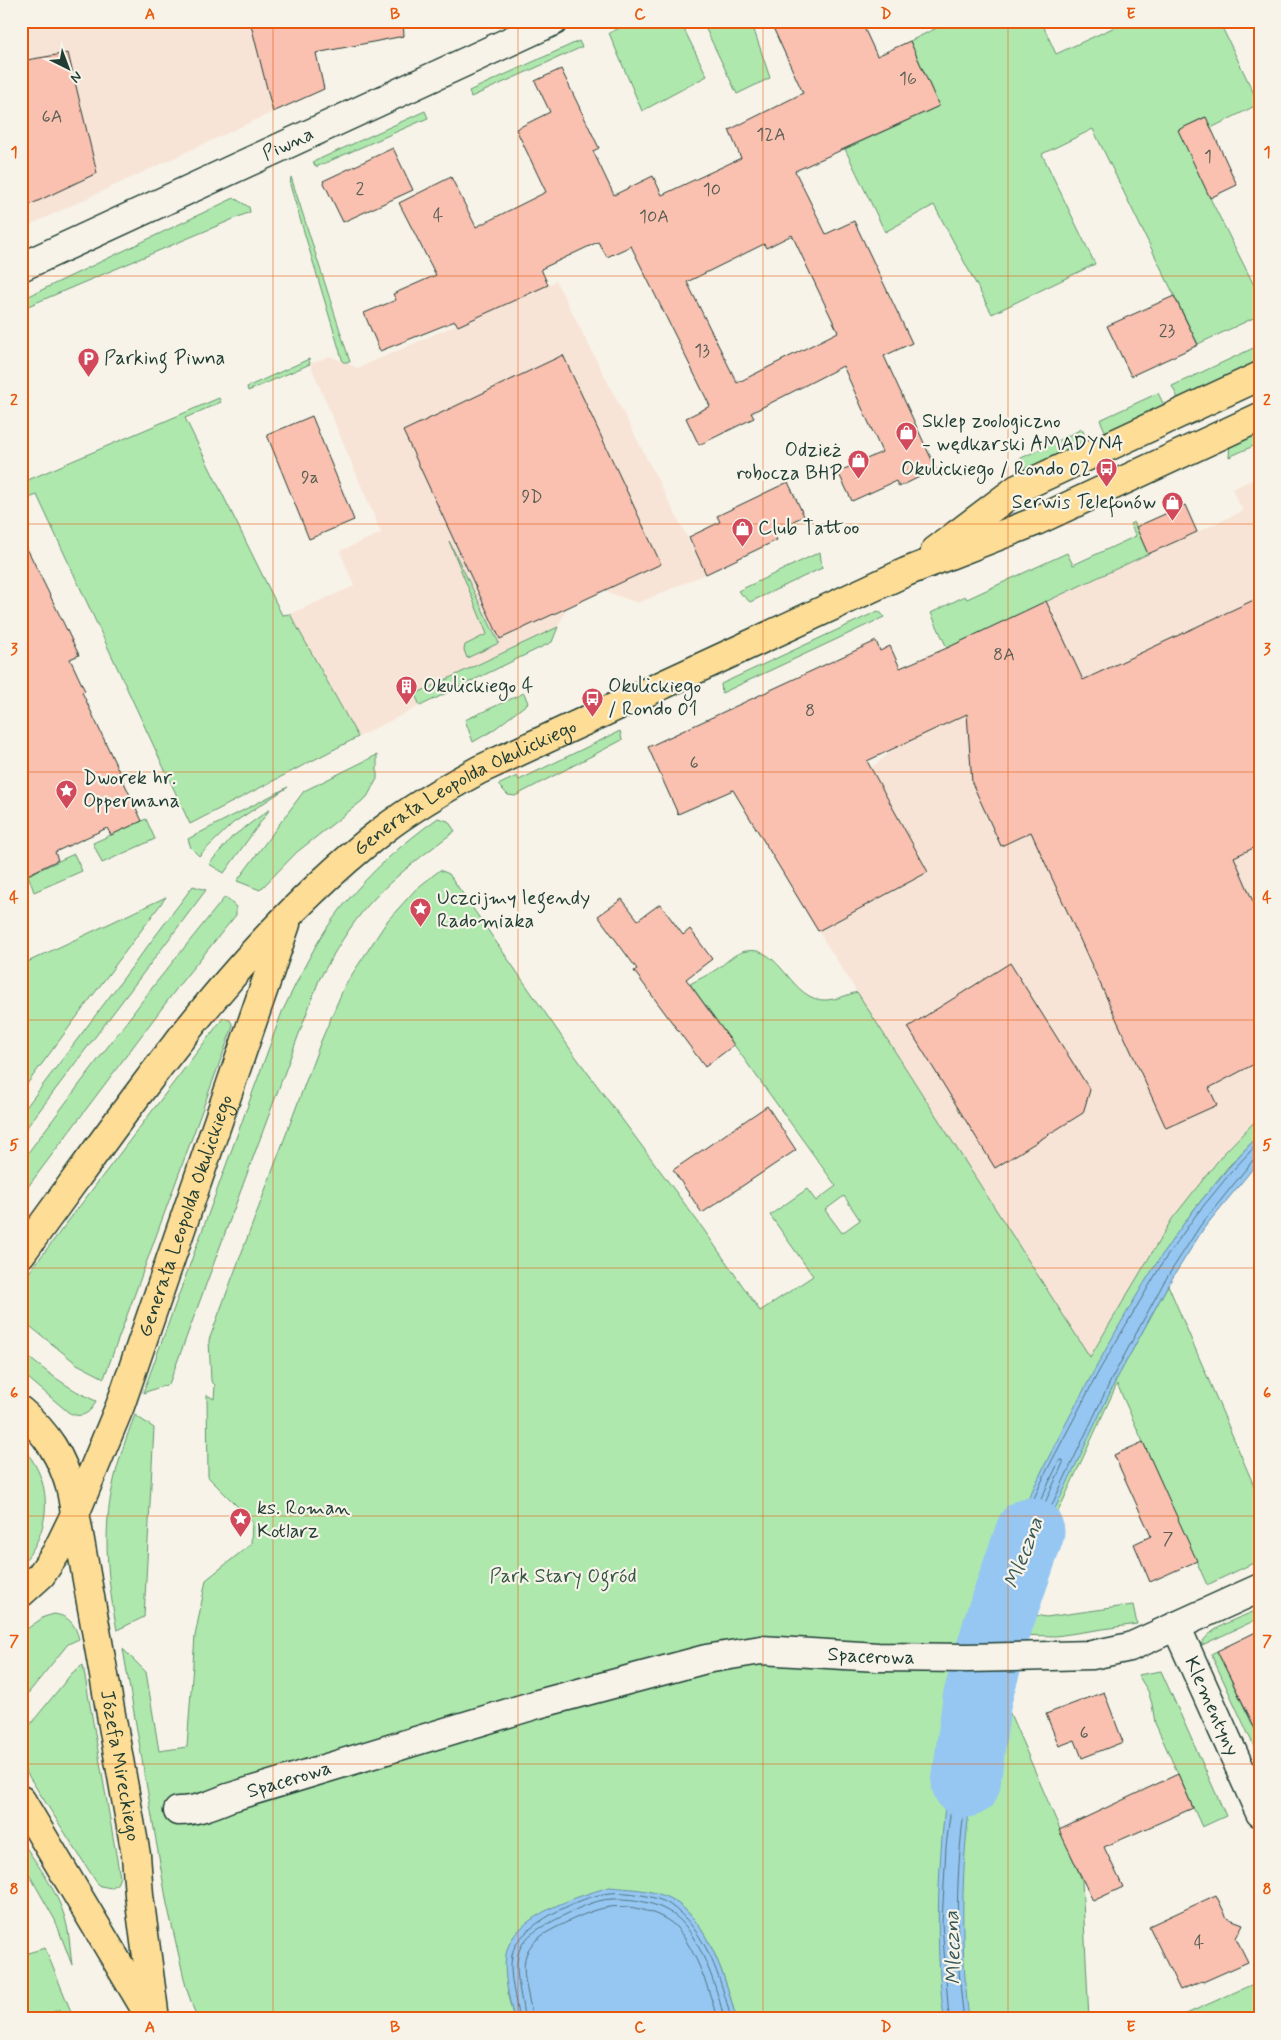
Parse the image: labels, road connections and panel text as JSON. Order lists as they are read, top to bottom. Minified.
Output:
{"streets":{"main road":["Generała Leopolda Okulickiego","Józefa Mireckiego"],"street":["Piwna","Spacerowa","Klementyny"]},"crossings":[["Generała Leopolda Okulickiego","Józefa Mireckiego"],["Spacerowa","Klementyny"]],"water":["Mleczna"],"parks":["Park Stary Ogród"],"places":{"parking":["Parking Piwna"],"shop":["Sklep zoologiczno - wędkarski AMADYNA","Odzież robocza BHP","Serwis Telefonów","Club Tattoo"],"bus stop":["Okulickiego / Rondo 02","Okulickiego / Rondo 01"],"building":["Okulickiego 4"],"place":["Dworek hr. Oppermana","Uczcijmy legendy Radomiaka","ks. Roman Kotlarz"]},"house_numbers":["16","6A","12A","1","2","10","4","10A","23","13","9a","9D","8A","8","6","7","6","4"],"north":"bottom right","grid":{"columns":["A","B","C","D","E"],"rows":["1","2","3","4","5","6","7","8"]}}
